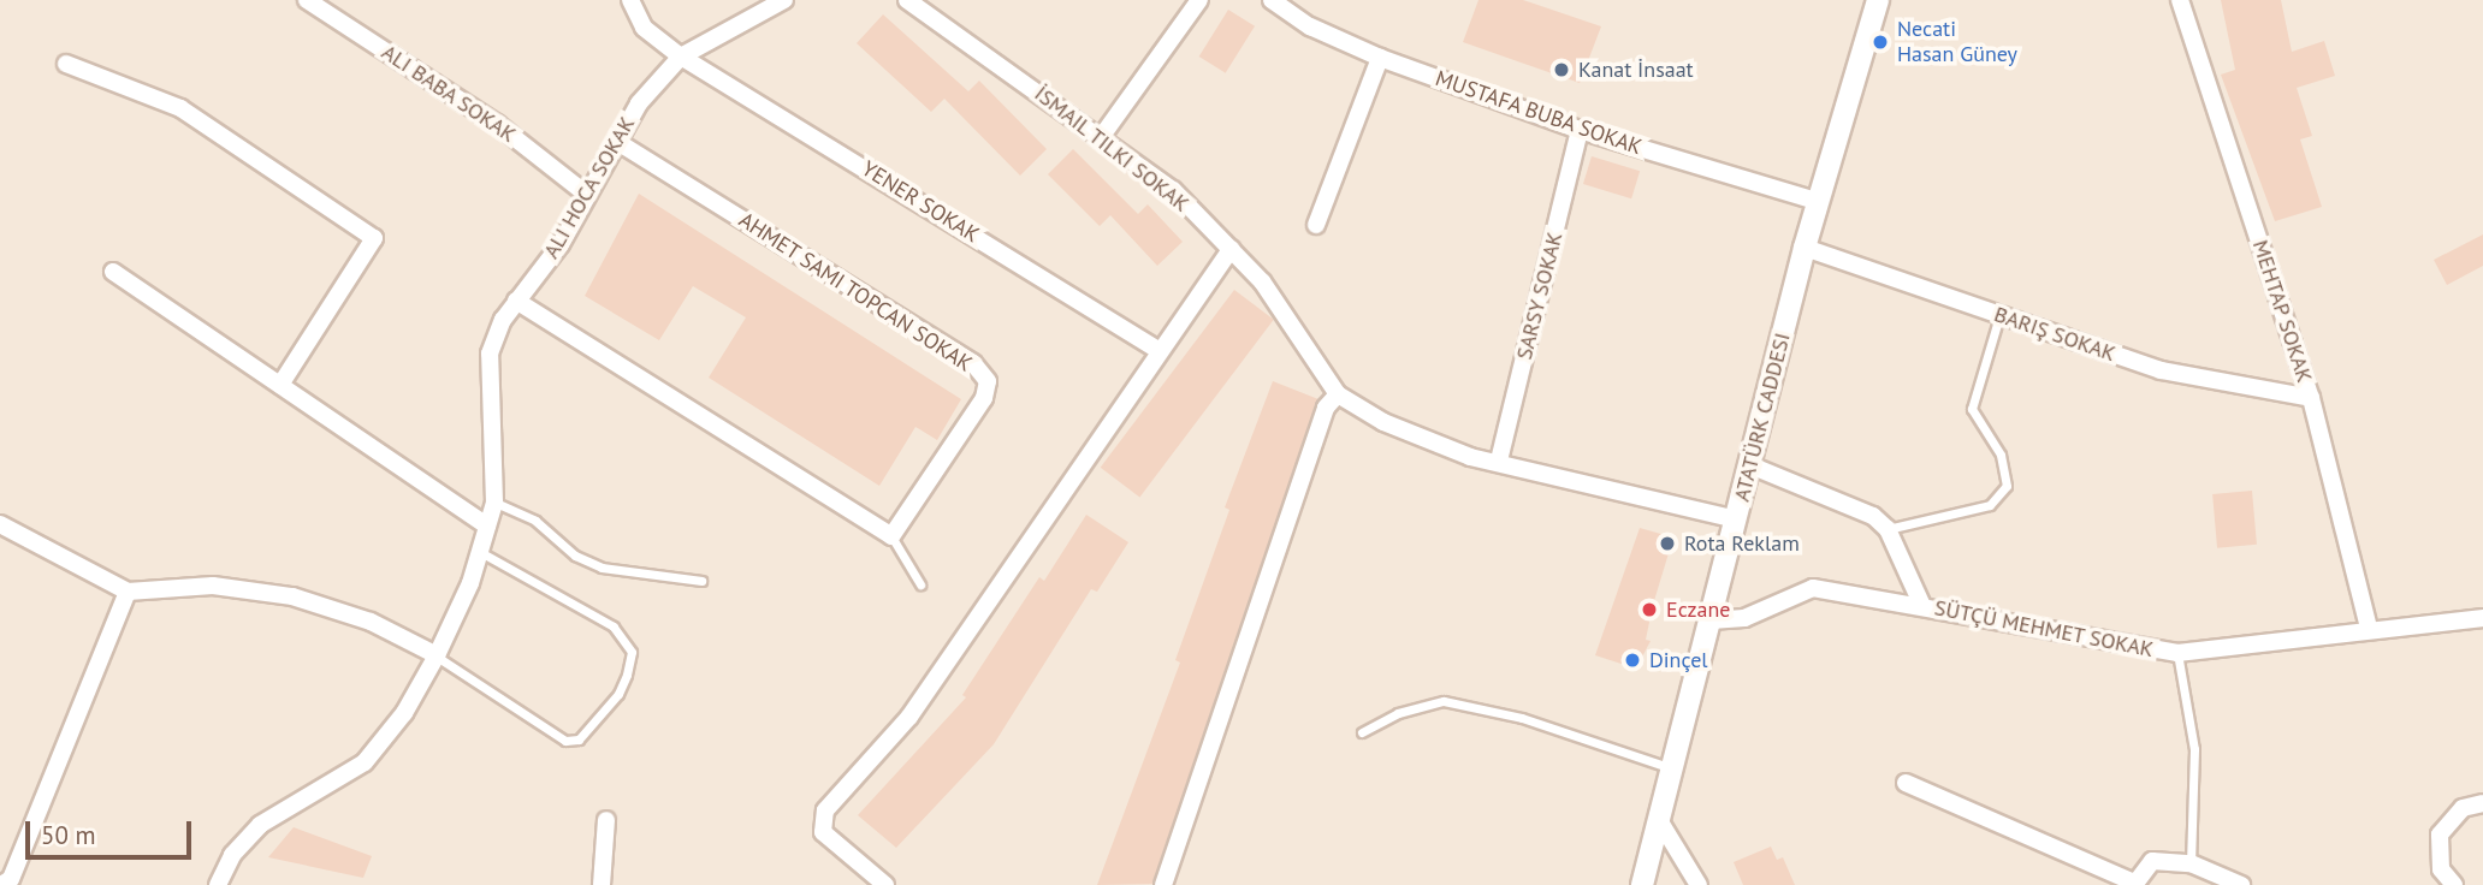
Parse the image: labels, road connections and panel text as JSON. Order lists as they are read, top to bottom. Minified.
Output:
{"streets":{"street":["ALI BABA SOKAK","MUSTAFA BUBA SOKAK","İSMAIL TILKI SOKAK","ALI HOCA SOKAK","YENER SOKAK","AHMET SAMI TOPCAN SOKAK","SARSY SOKAK","MEHTAP SOKAK","ATATÜRK CADDESI","SÜTÇÜ MEHMET SOKAK"]},"crossings":[["ALI BABA SOKAK","ALI HOCA SOKAK"],["MUSTAFA BUBA SOKAK","SARSY SOKAK"],["MUSTAFA BUBA SOKAK","ATATÜRK CADDESI"],["İSMAIL TILKI SOKAK","SARSY SOKAK"],["İSMAIL TILKI SOKAK","ATATÜRK CADDESI"],["ALI HOCA SOKAK","YENER SOKAK"],["ALI HOCA SOKAK","AHMET SAMI TOPCAN SOKAK"],["MEHTAP SOKAK","SÜTÇÜ MEHMET SOKAK"],["ATATÜRK CADDESI","SÜTÇÜ MEHMET SOKAK"]],"places":["Necati Hasan Güney","Kanat İnsaat","Rota Reklam","Eczane","Dinçel"],"scale_bar":"50 m"}
